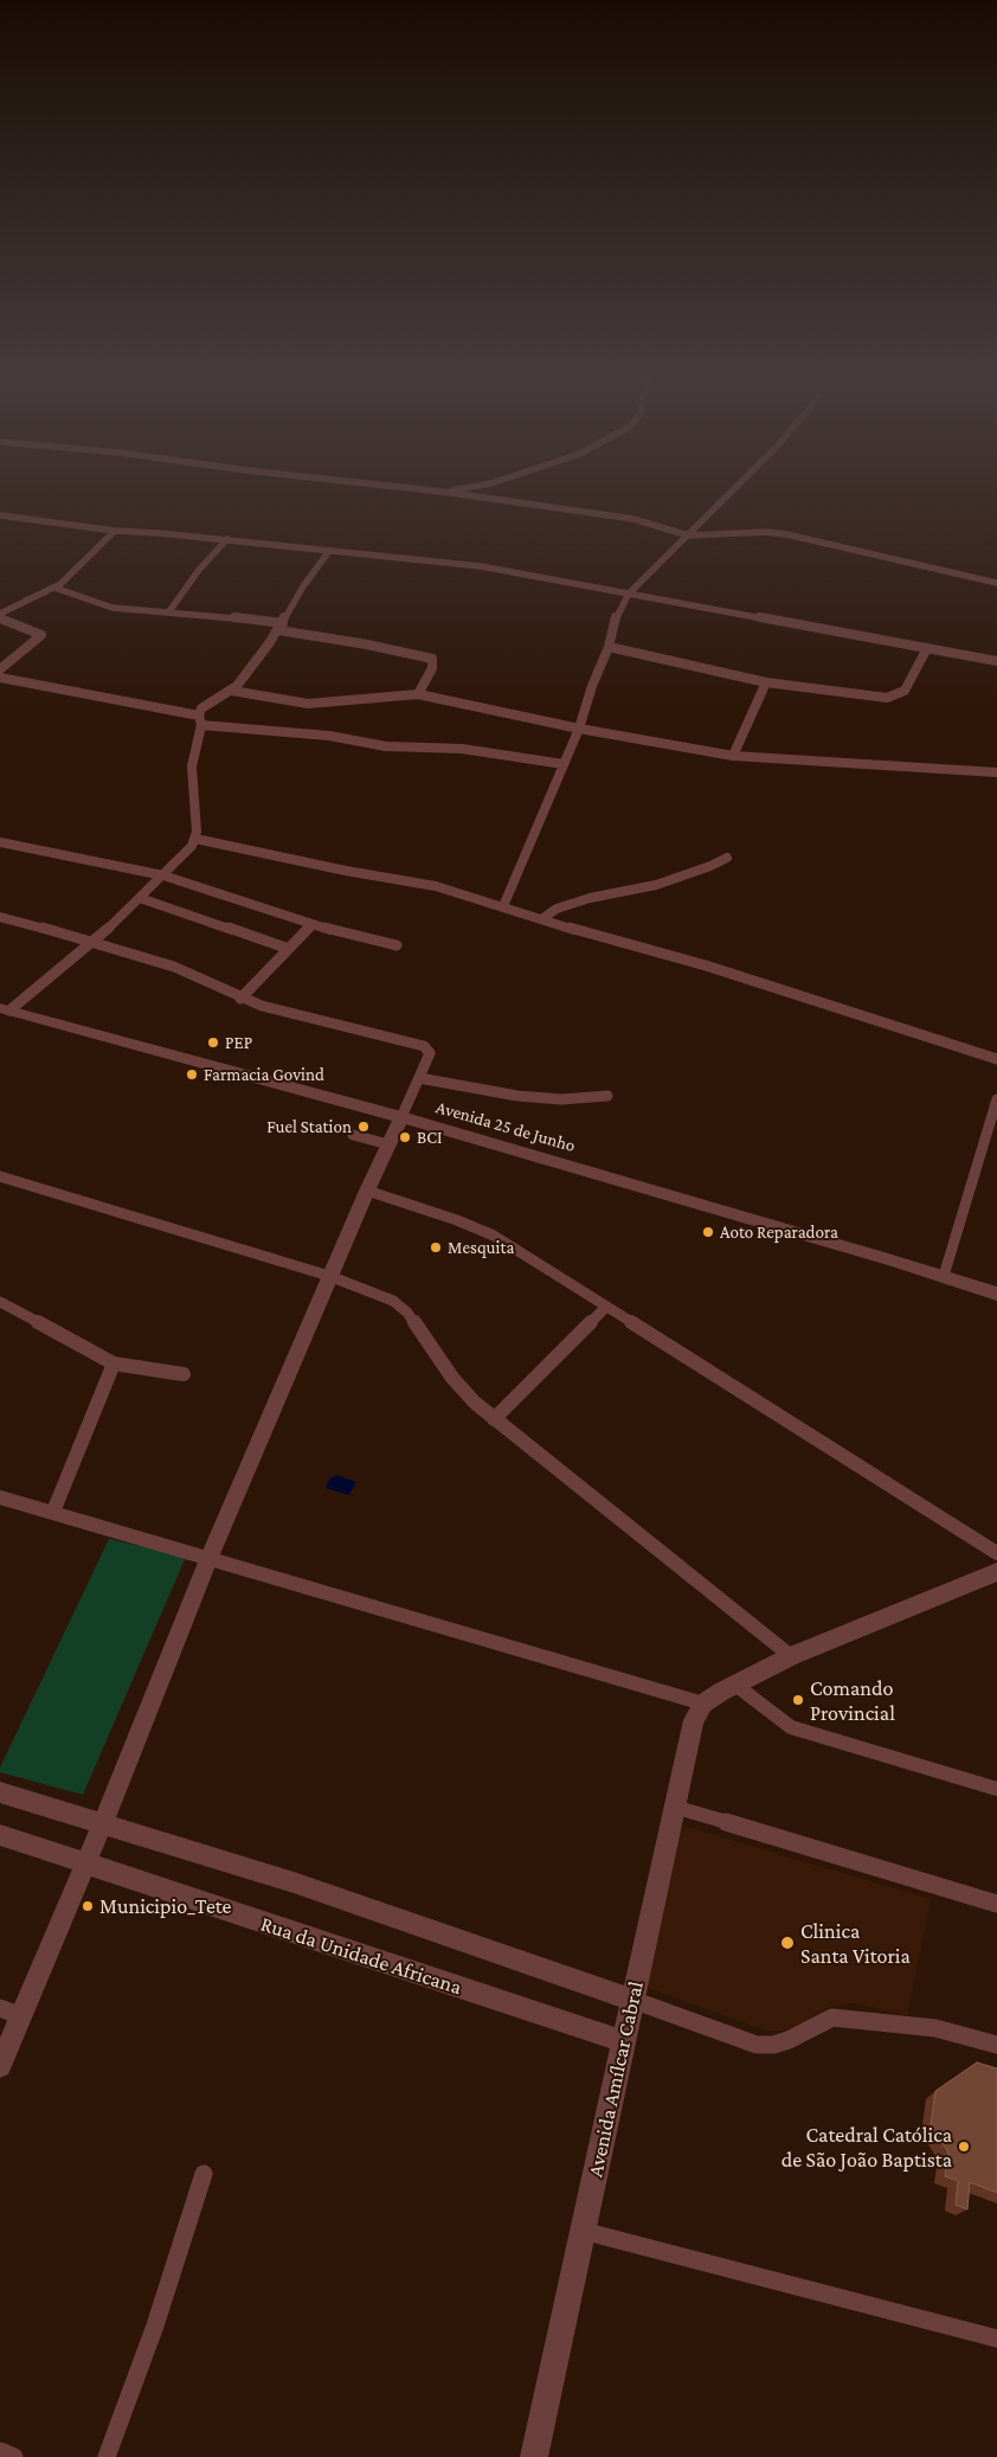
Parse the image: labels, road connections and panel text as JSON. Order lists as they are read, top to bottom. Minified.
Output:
{"streets":{"street":["Avenida 25 de Junho","Rua da Unidade Africana","Avenida Amílcar Cabral"]},"crossings":[["Rua da Unidade Africana","Avenida Amílcar Cabral"]],"places":["PEP","Farmacia Govind","Fuel Station","BCI","Aoto Reparadora","Mesquita","Comando Provincial","Municipio_Tete","Clinica Santa Vitoria","Catedral Católica de São João Baptista"]}
